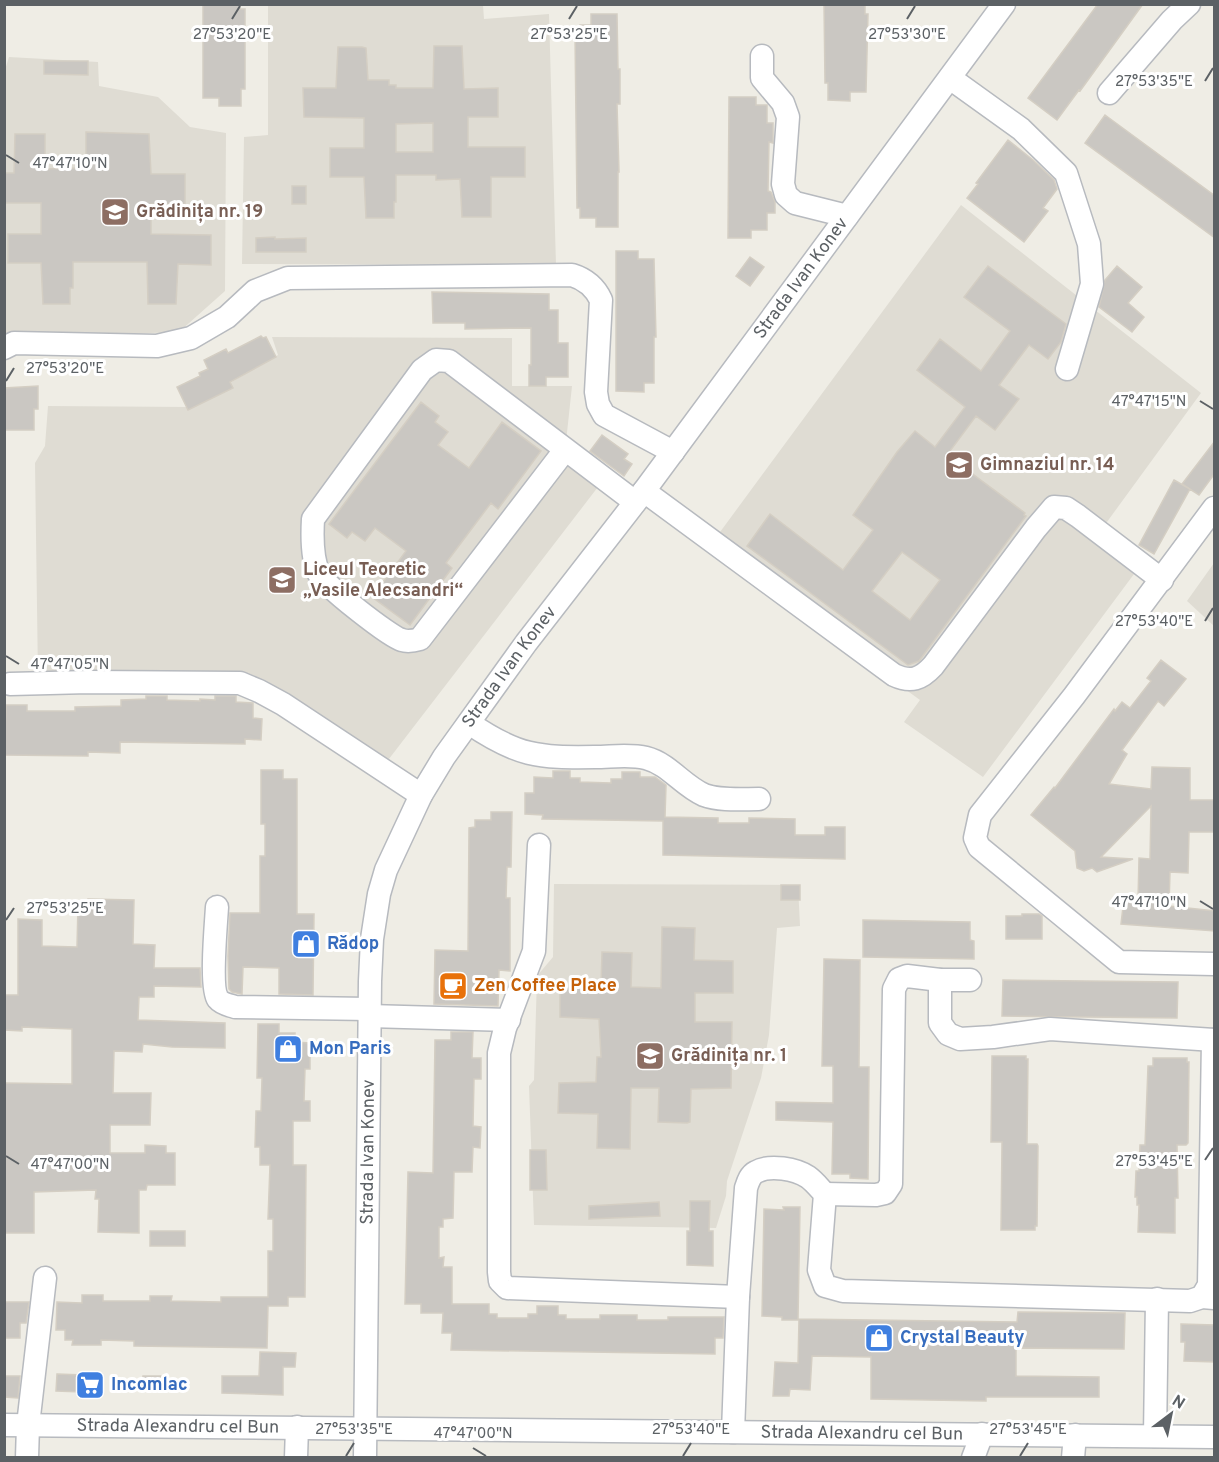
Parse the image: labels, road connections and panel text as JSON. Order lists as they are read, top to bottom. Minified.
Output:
{"streets":{"street":["Strada Ivan Konev","Strada Alexandru cel Bun"]},"crossings":[["Strada Ivan Konev","Strada Alexandru cel Bun"]],"places":{"school or university":["Grădinița nr. 19","Gimnaziul nr. 14","Liceul Teoretic „Vasile Alecsandri“","Grădinița nr. 1"],"shop":["Rădop","Mon Paris","Crystal Beauty"],"cafe":["Zen Coffee Place"],"supermarket":["Incomlac"]},"north":"top right","coordinates":["27°53'20\"E","27°53'25\"E","27°53'30\"E","27°53'35\"E","47°47'10\"N","47°47'15\"N","27°53'40\"E","47°47'05\"N","27°53'45\"E","47°47'00\"N"]}
